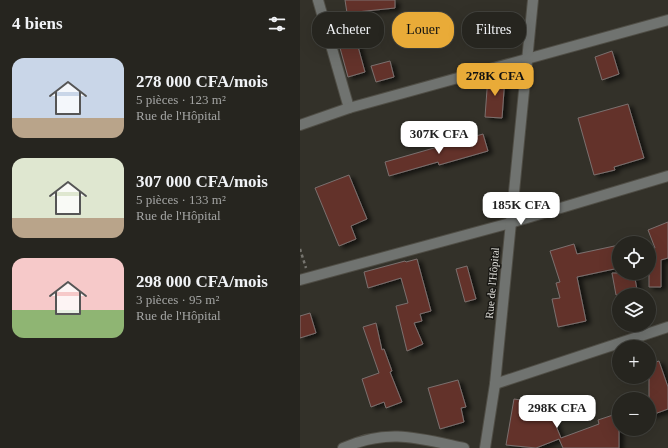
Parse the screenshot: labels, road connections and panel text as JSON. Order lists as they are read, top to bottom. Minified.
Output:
{"streets":{"street":["Rue de l'Hôpital"]},"page":{"heading":"4 biens","chip":["Acheter","Louer","Filtres"],"list":[{"name":"278 000 CFA/mois","note":"5 pièces · 123 m² · Rue de l'Hôpital"},{"name":"307 000 CFA/mois","note":"5 pièces · 133 m² · Rue de l'Hôpital"},{"name":"298 000 CFA/mois","note":"3 pièces · 95 m² · Rue de l'Hôpital"}],"price":["278K CFA","307K CFA","185K CFA","298K CFA"],"map_buttons":["+","−"]}}
